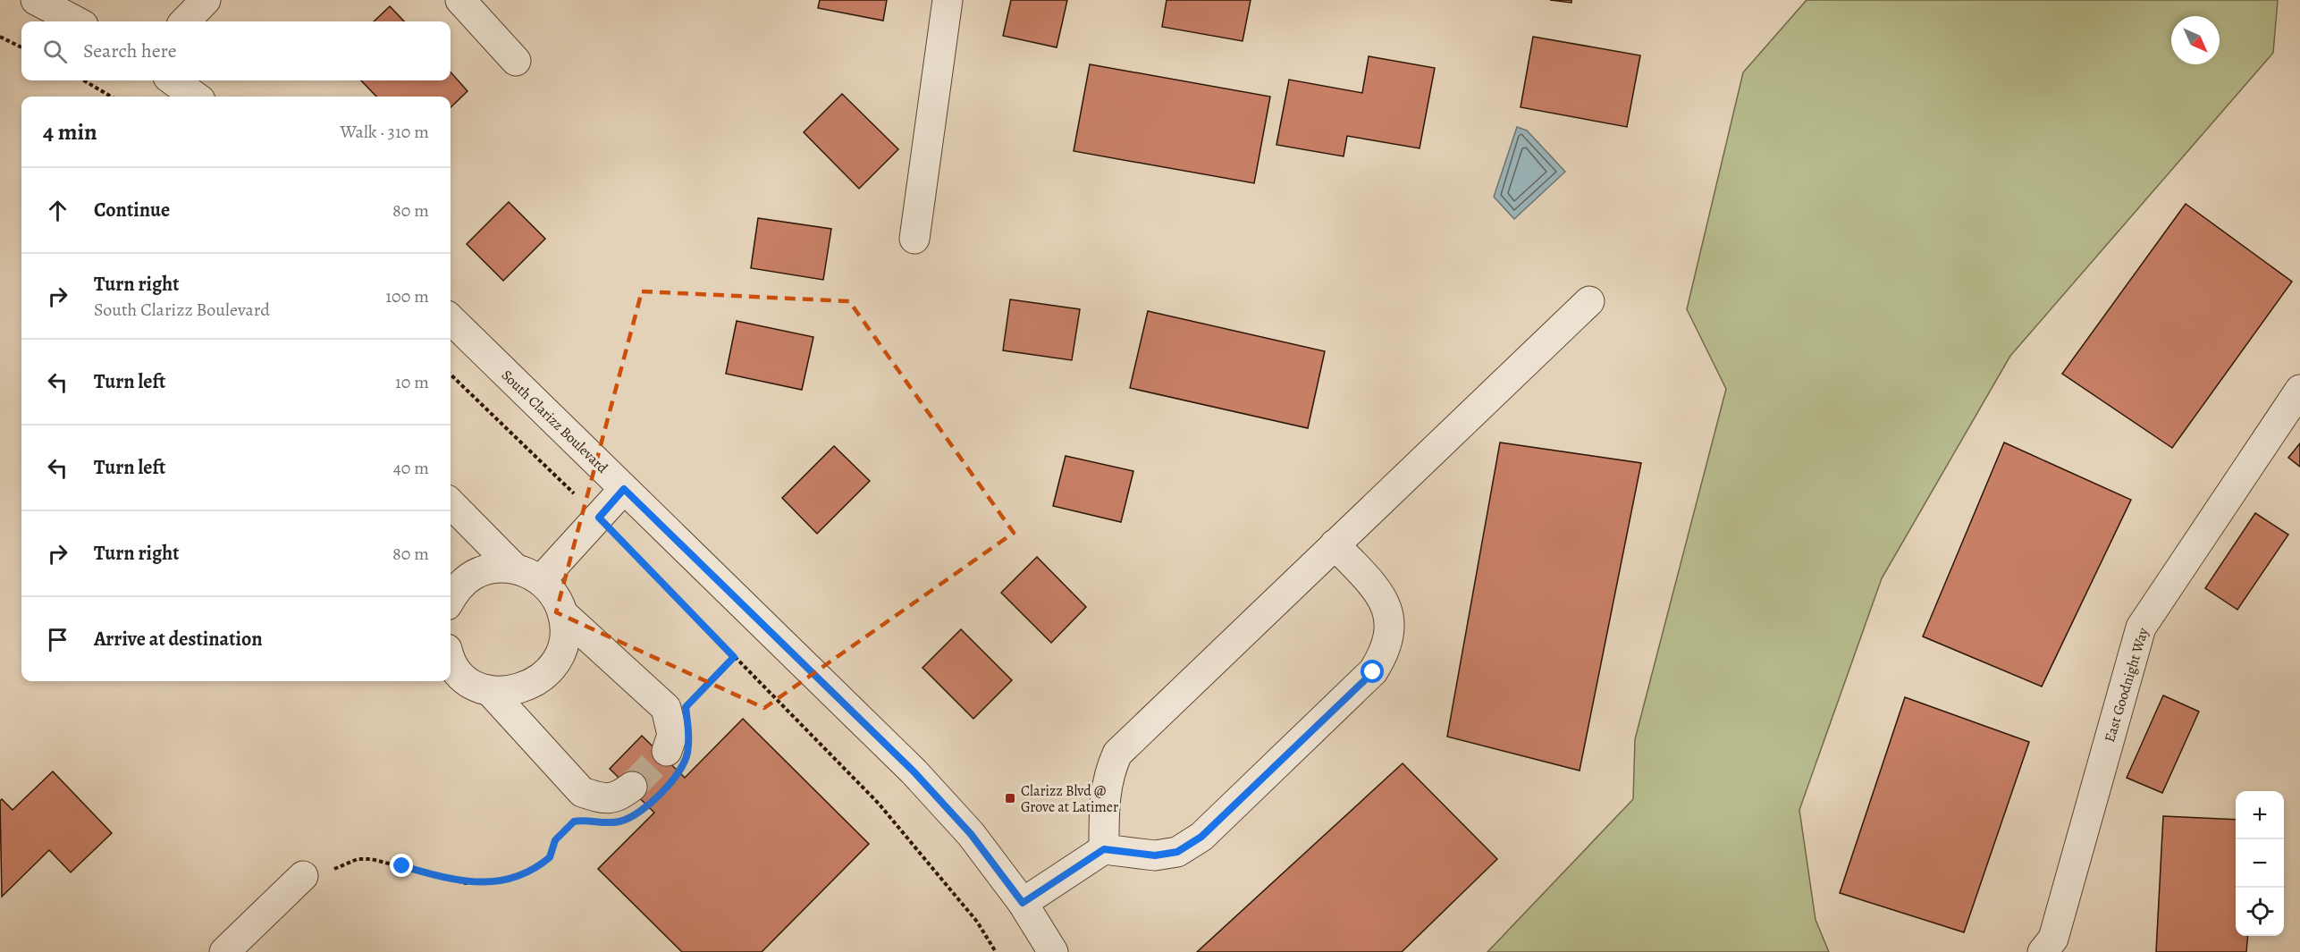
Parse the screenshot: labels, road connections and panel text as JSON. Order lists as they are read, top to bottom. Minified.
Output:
{"streets":{"street":["South Clarizz Boulevard","East Goodnight Way"]},"places":{"transit":["Clarizz Blvd @ Grove at Latimer"]},"north":"bottom right","page":{"search":"Search here","heading":["4 min","Walk · 310 m"],"list":[["Continue","80 m"],["Turn right","South Clarizz Boulevard","100 m"],["Turn left","10 m"],["Turn left","40 m"],["Turn right","80 m"],"Arrive at destination"],"map_buttons":["+","−"]}}
